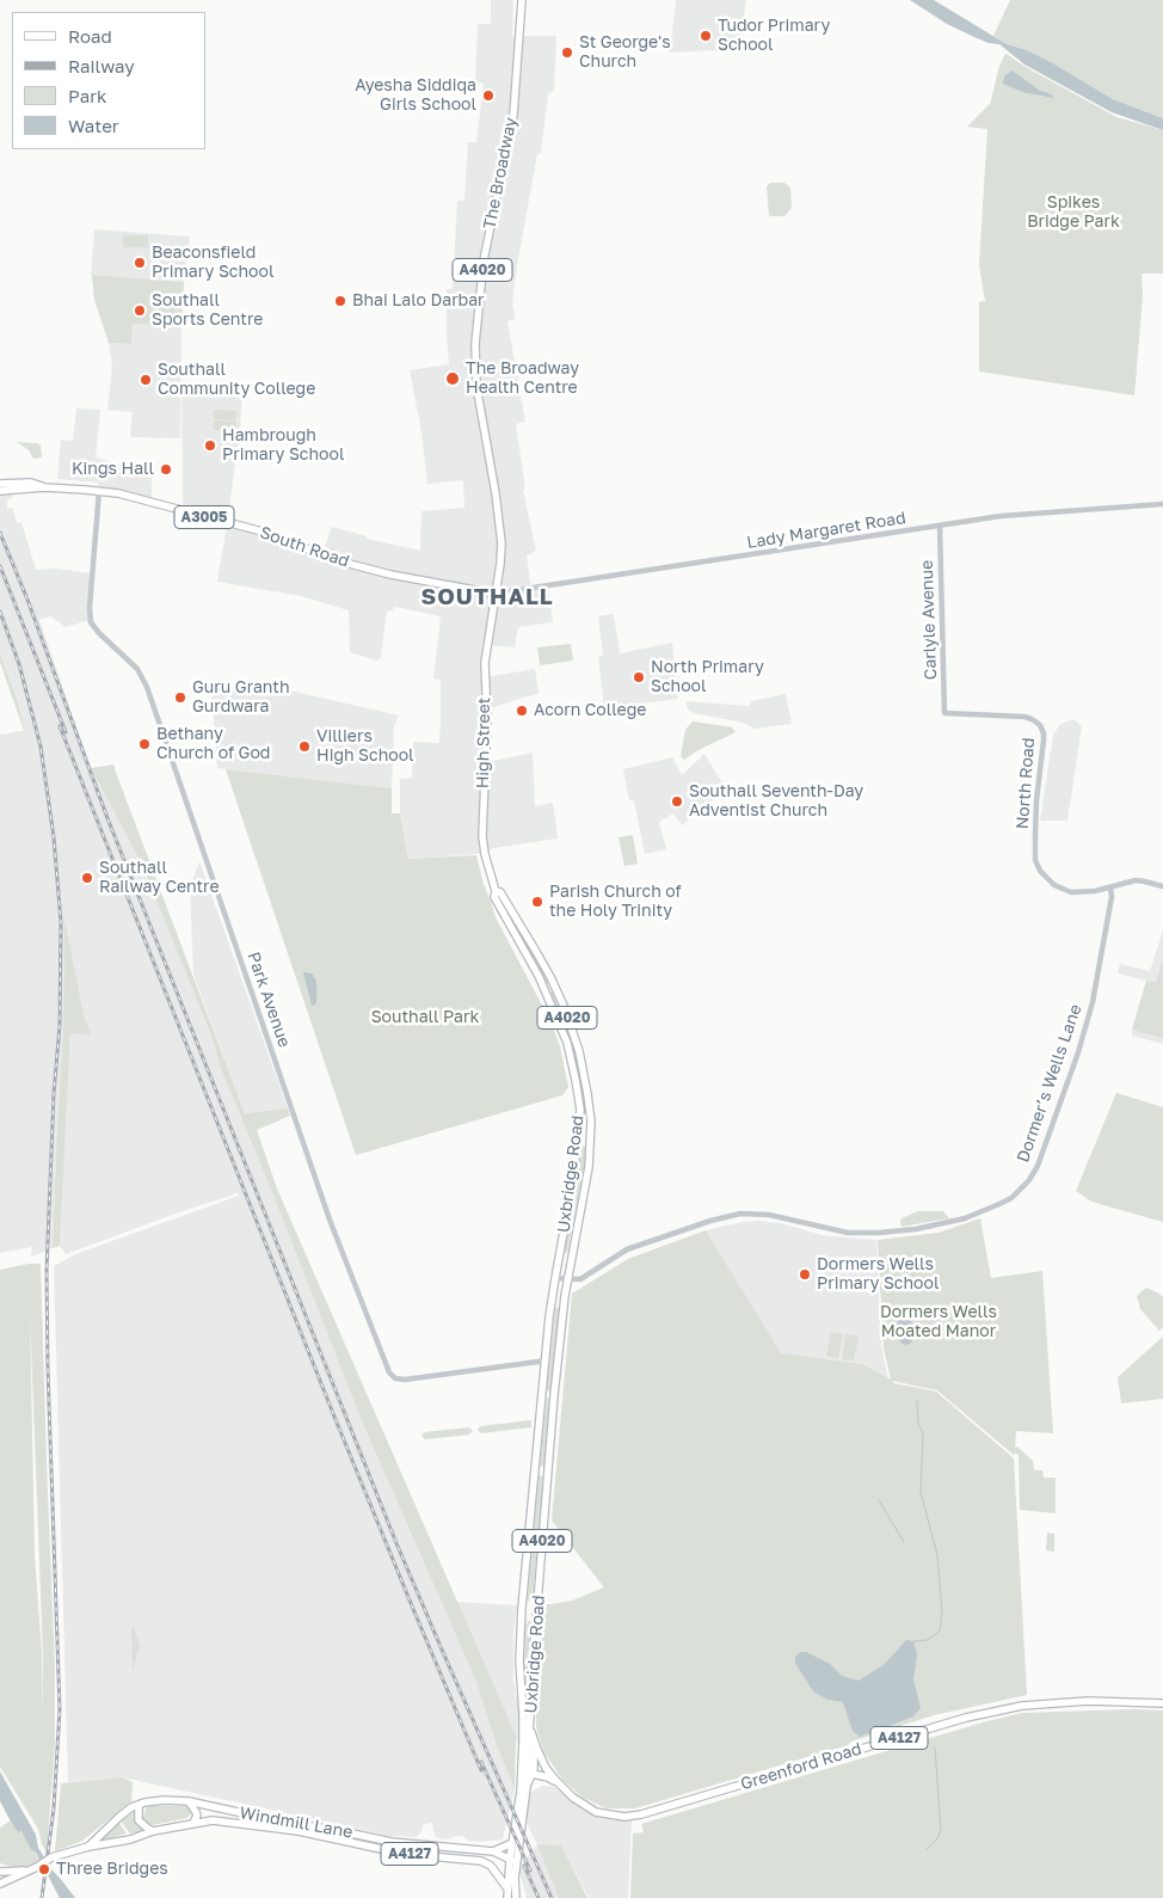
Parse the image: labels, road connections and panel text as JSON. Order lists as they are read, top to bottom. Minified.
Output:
{"streets":{"main road":["The Broadway","A4020","A3005","South Road","High Street","Uxbridge Road","A4127","Greenford Road","Windmill Lane"],"street":["Lady Margaret Road","Carlyle Avenue","North Road","Park Avenue","Dormer’s Wells Lane"]},"crossings":[["The Broadway","Lady Margaret Road"],["The Broadway","South Road"],["The Broadway","High Street"],["A4020","Uxbridge Road"],["Lady Margaret Road","South Road"],["Lady Margaret Road","Carlyle Avenue"],["Lady Margaret Road","High Street"],["South Road","High Street"],["South Road","Park Avenue"],["Carlyle Avenue","North Road"],["High Street","Uxbridge Road"],["North Road","Dormer’s Wells Lane"],["Park Avenue","Uxbridge Road"],["Dormer’s Wells Lane","Uxbridge Road"],["Uxbridge Road","A4127"],["Uxbridge Road","Greenford Road"],["Uxbridge Road","Windmill Lane"],["A4127","Windmill Lane"]],"districts":["SOUTHALL"],"parks":["Spikes Bridge Park","Southall Park","Dormers Wells Moated Manor"],"places":["Tudor Primary School","St George's Church","Ayesha Siddiqa Girls School","Beaconsfield Primary School","Bhai Lalo Darbar","Southall Sports Centre","The Broadway Health Centre","Southall Community College","Hambrough Primary School","Kings Hall","North Primary School","Guru Granth Gurdwara","Acorn College","Bethany Church of God","Villiers High School","Southall Seventh-Day Adventist Church","Southall Railway Centre","Parish Church of the Holy Trinity","Dormers Wells Primary School","Three Bridges"],"legend":["Road","Railway","Park","Water"]}
